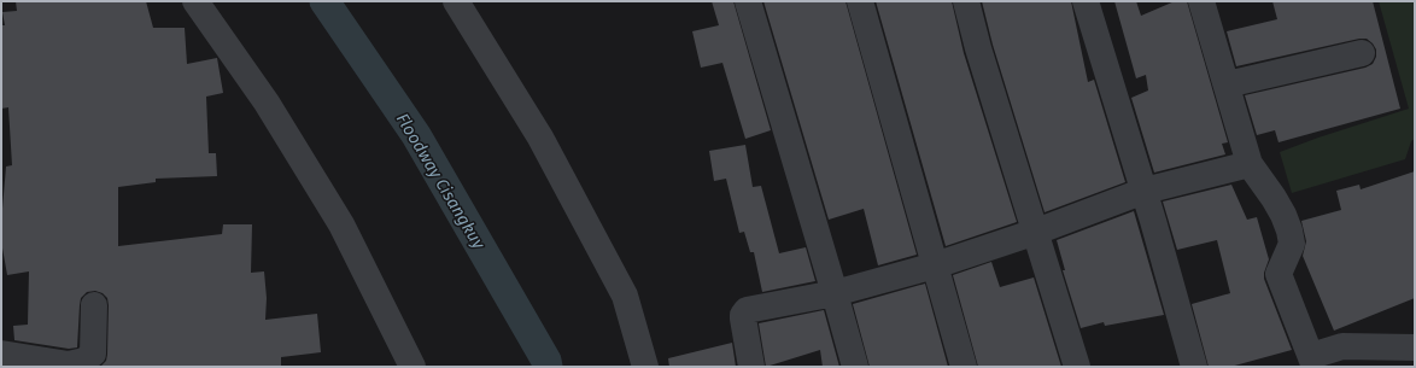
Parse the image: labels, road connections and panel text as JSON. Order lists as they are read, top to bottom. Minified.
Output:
{"water":["Floodway Cisangkuy"]}
